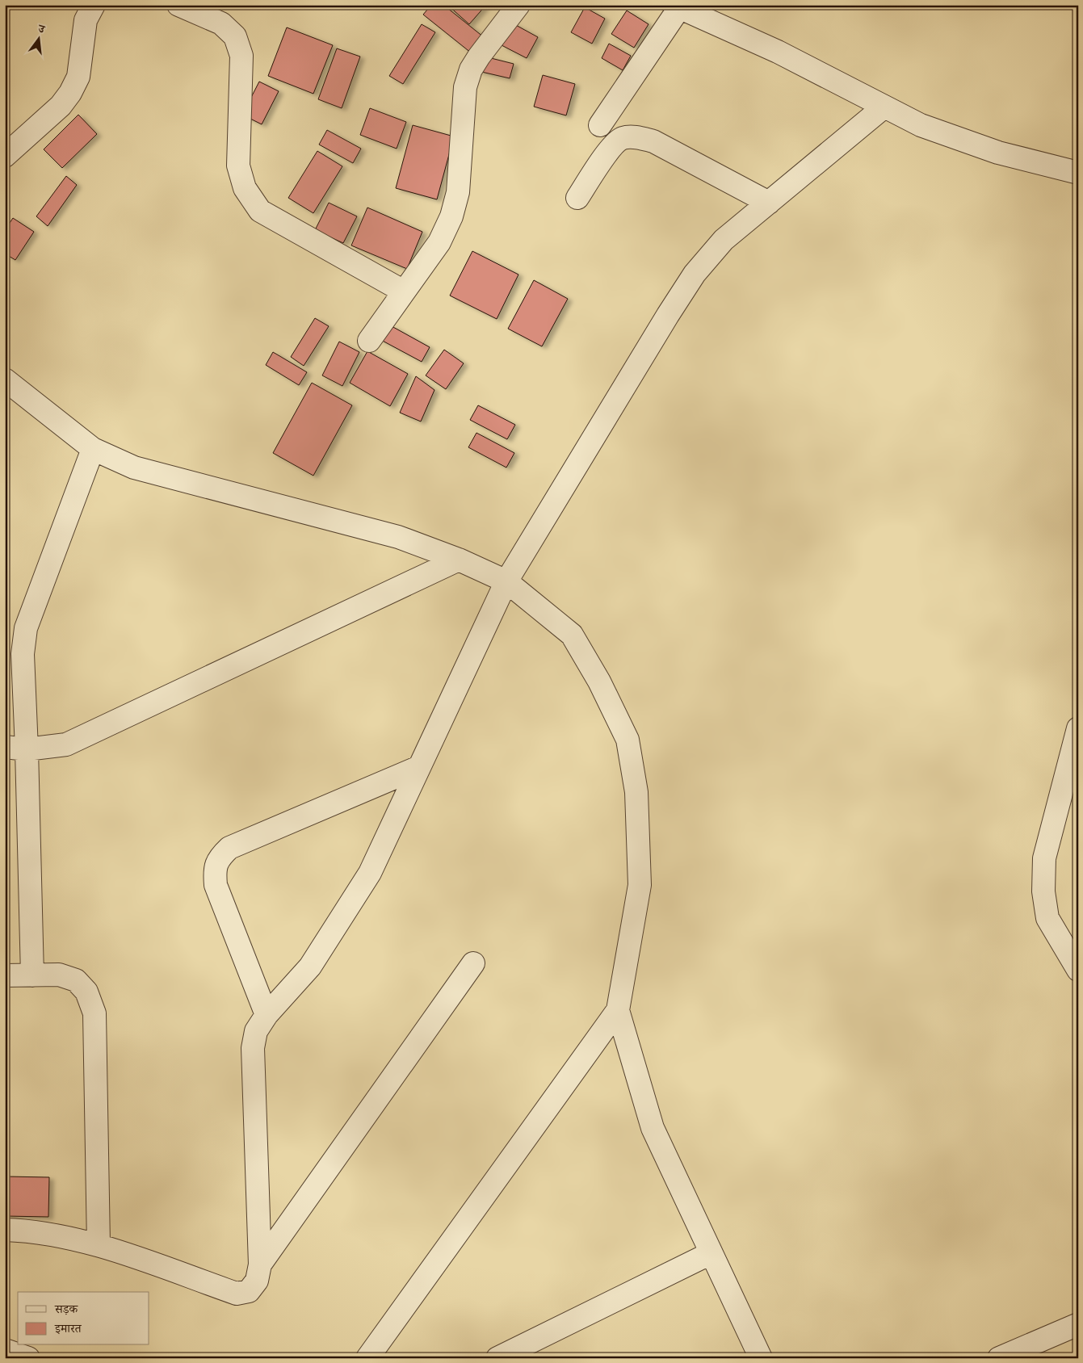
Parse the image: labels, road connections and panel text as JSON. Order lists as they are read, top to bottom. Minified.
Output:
{"legend":["सड़क","इमारत"],"north":"top"}
